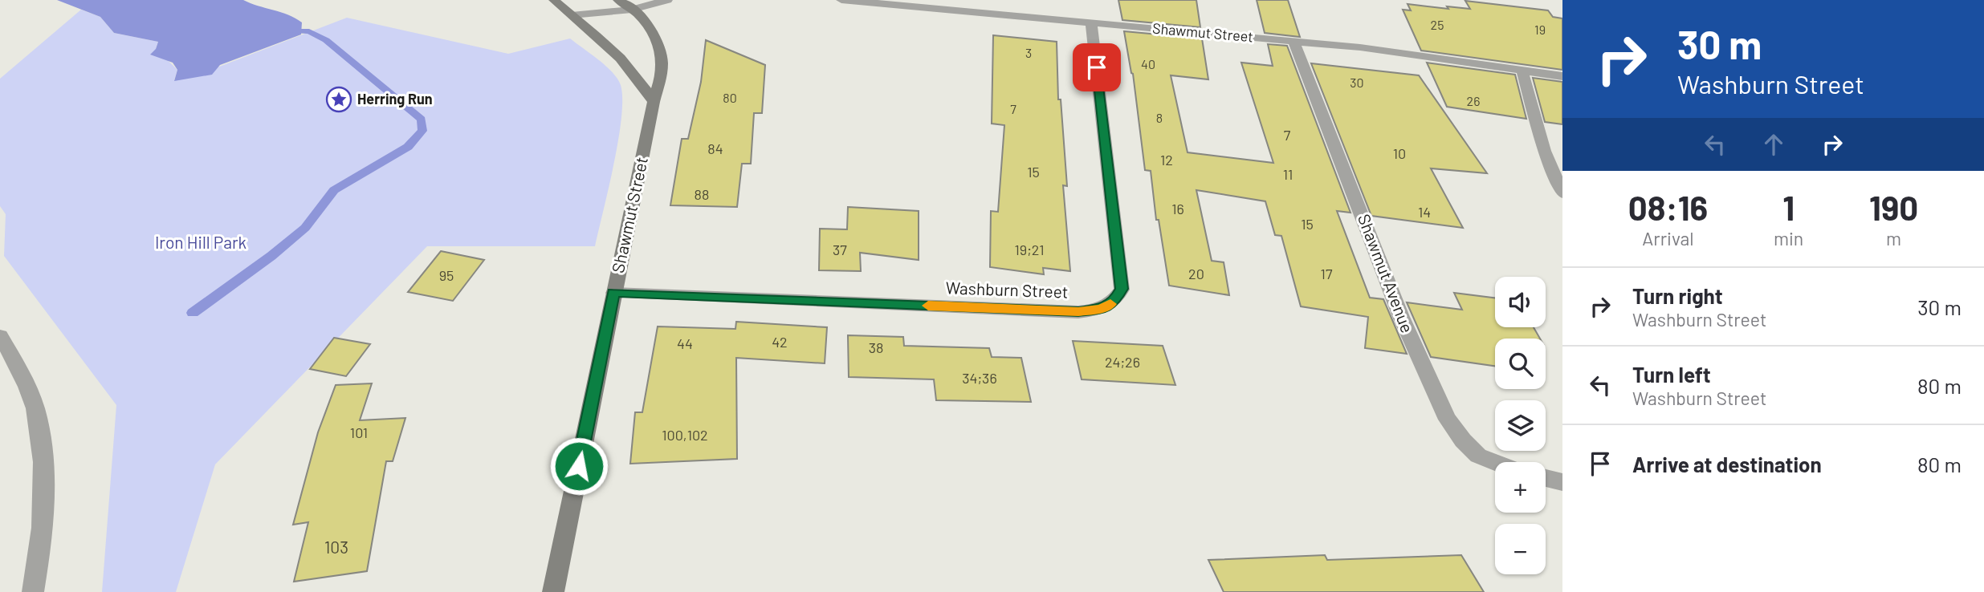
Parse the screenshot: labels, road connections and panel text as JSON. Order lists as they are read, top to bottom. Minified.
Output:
{"streets":{"street":["Shawmut Street","Shawmut Avenue","Washburn Street"]},"crossings":[["Shawmut Street","Shawmut Avenue"],["Shawmut Street","Washburn Street"]],"parks":["Iron Hill Park"],"places":{"place":["Herring Run"]},"house_numbers":["25","19","3","40","30","80","26","7","8","7","84","10","12","15","11","88","16","14","15","37","19;21","20","17","95","42","44","38","24;26","34;36","101","100,102","103"],"page":{"turn":["30 m","Washburn Street"],"eta":["08:16","Arrival","1","min","190","m"],"list":[{"name":"Turn right","note":"Washburn Street","value":"30 m"},{"name":"Turn left","note":"Washburn Street","value":"80 m"},{"name":"Arrive at destination","value":"80 m"}],"map_buttons":["+","−"]}}
